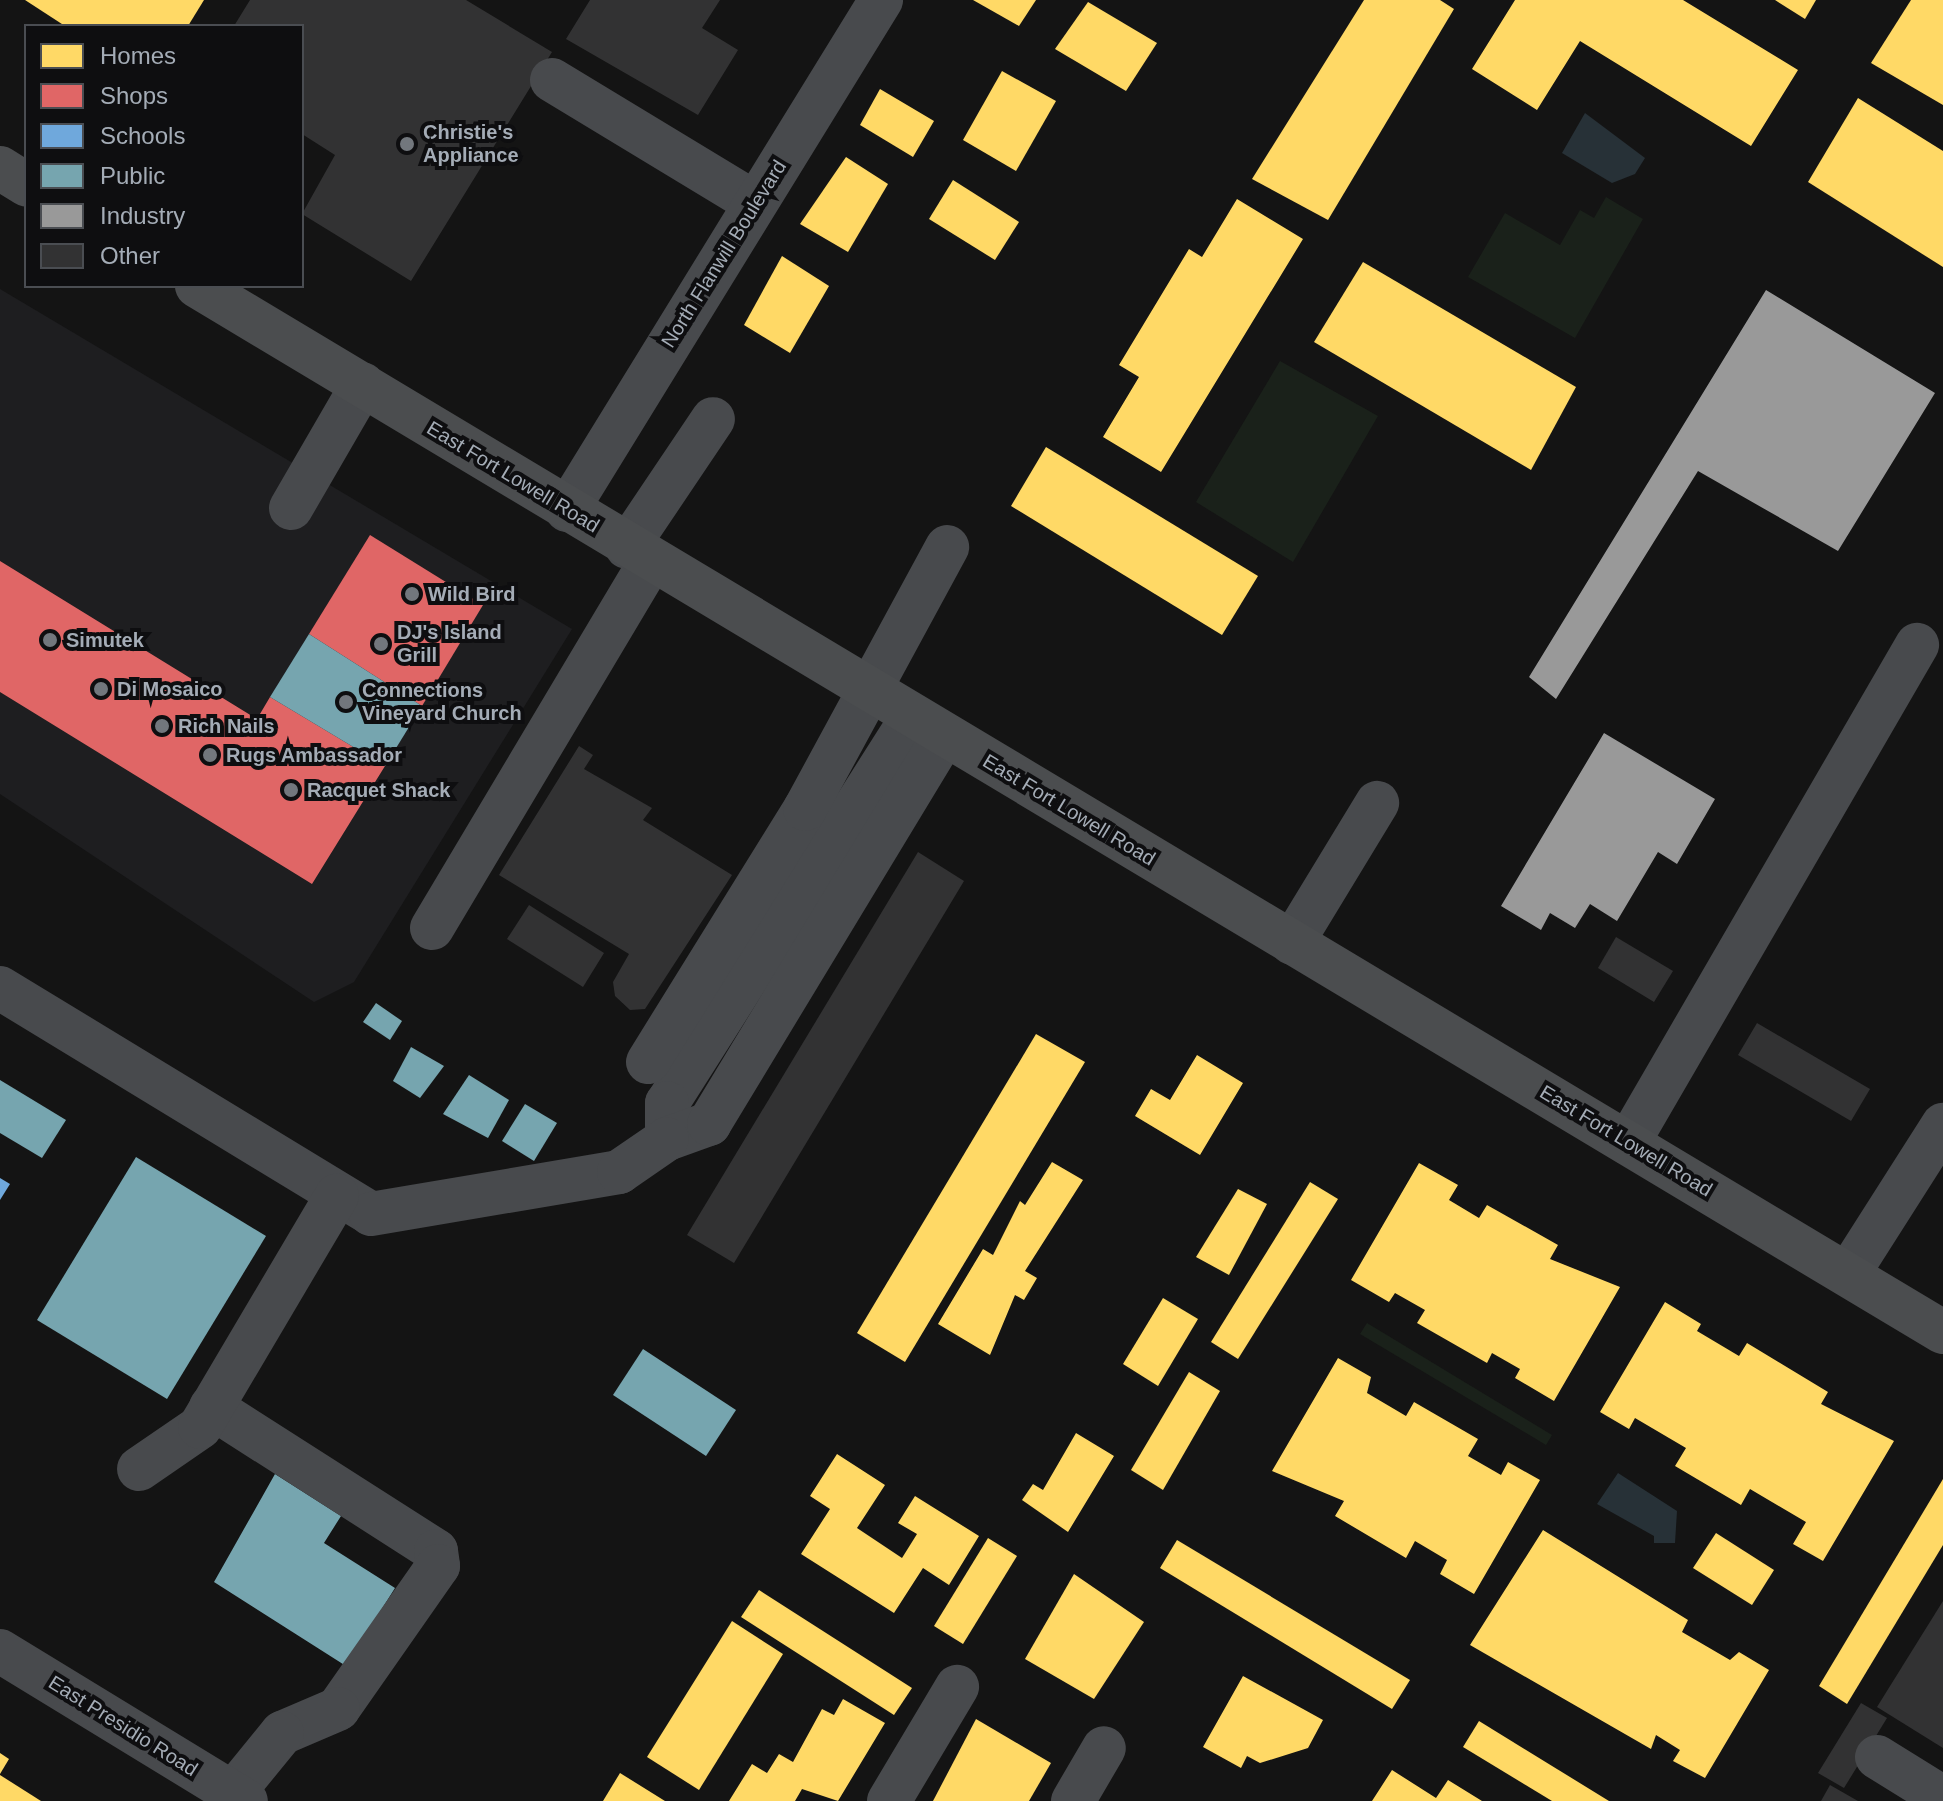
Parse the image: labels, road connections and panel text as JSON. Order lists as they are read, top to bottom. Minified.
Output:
{"streets":{"main road":["East Fort Lowell Road"],"street":["North Flanwill Boulevard","East Presidio Road"]},"crossings":[["North Flanwill Boulevard","East Fort Lowell Road"]],"places":["Christie's Appliance","Wild Bird","Simutek","DJ's Island Grill","Di Mosaico","Connections Vineyard Church","Rich Nails","Rugs Ambassador","Racquet Shack"],"legend":["Homes","Shops","Schools","Public","Industry","Other"]}
